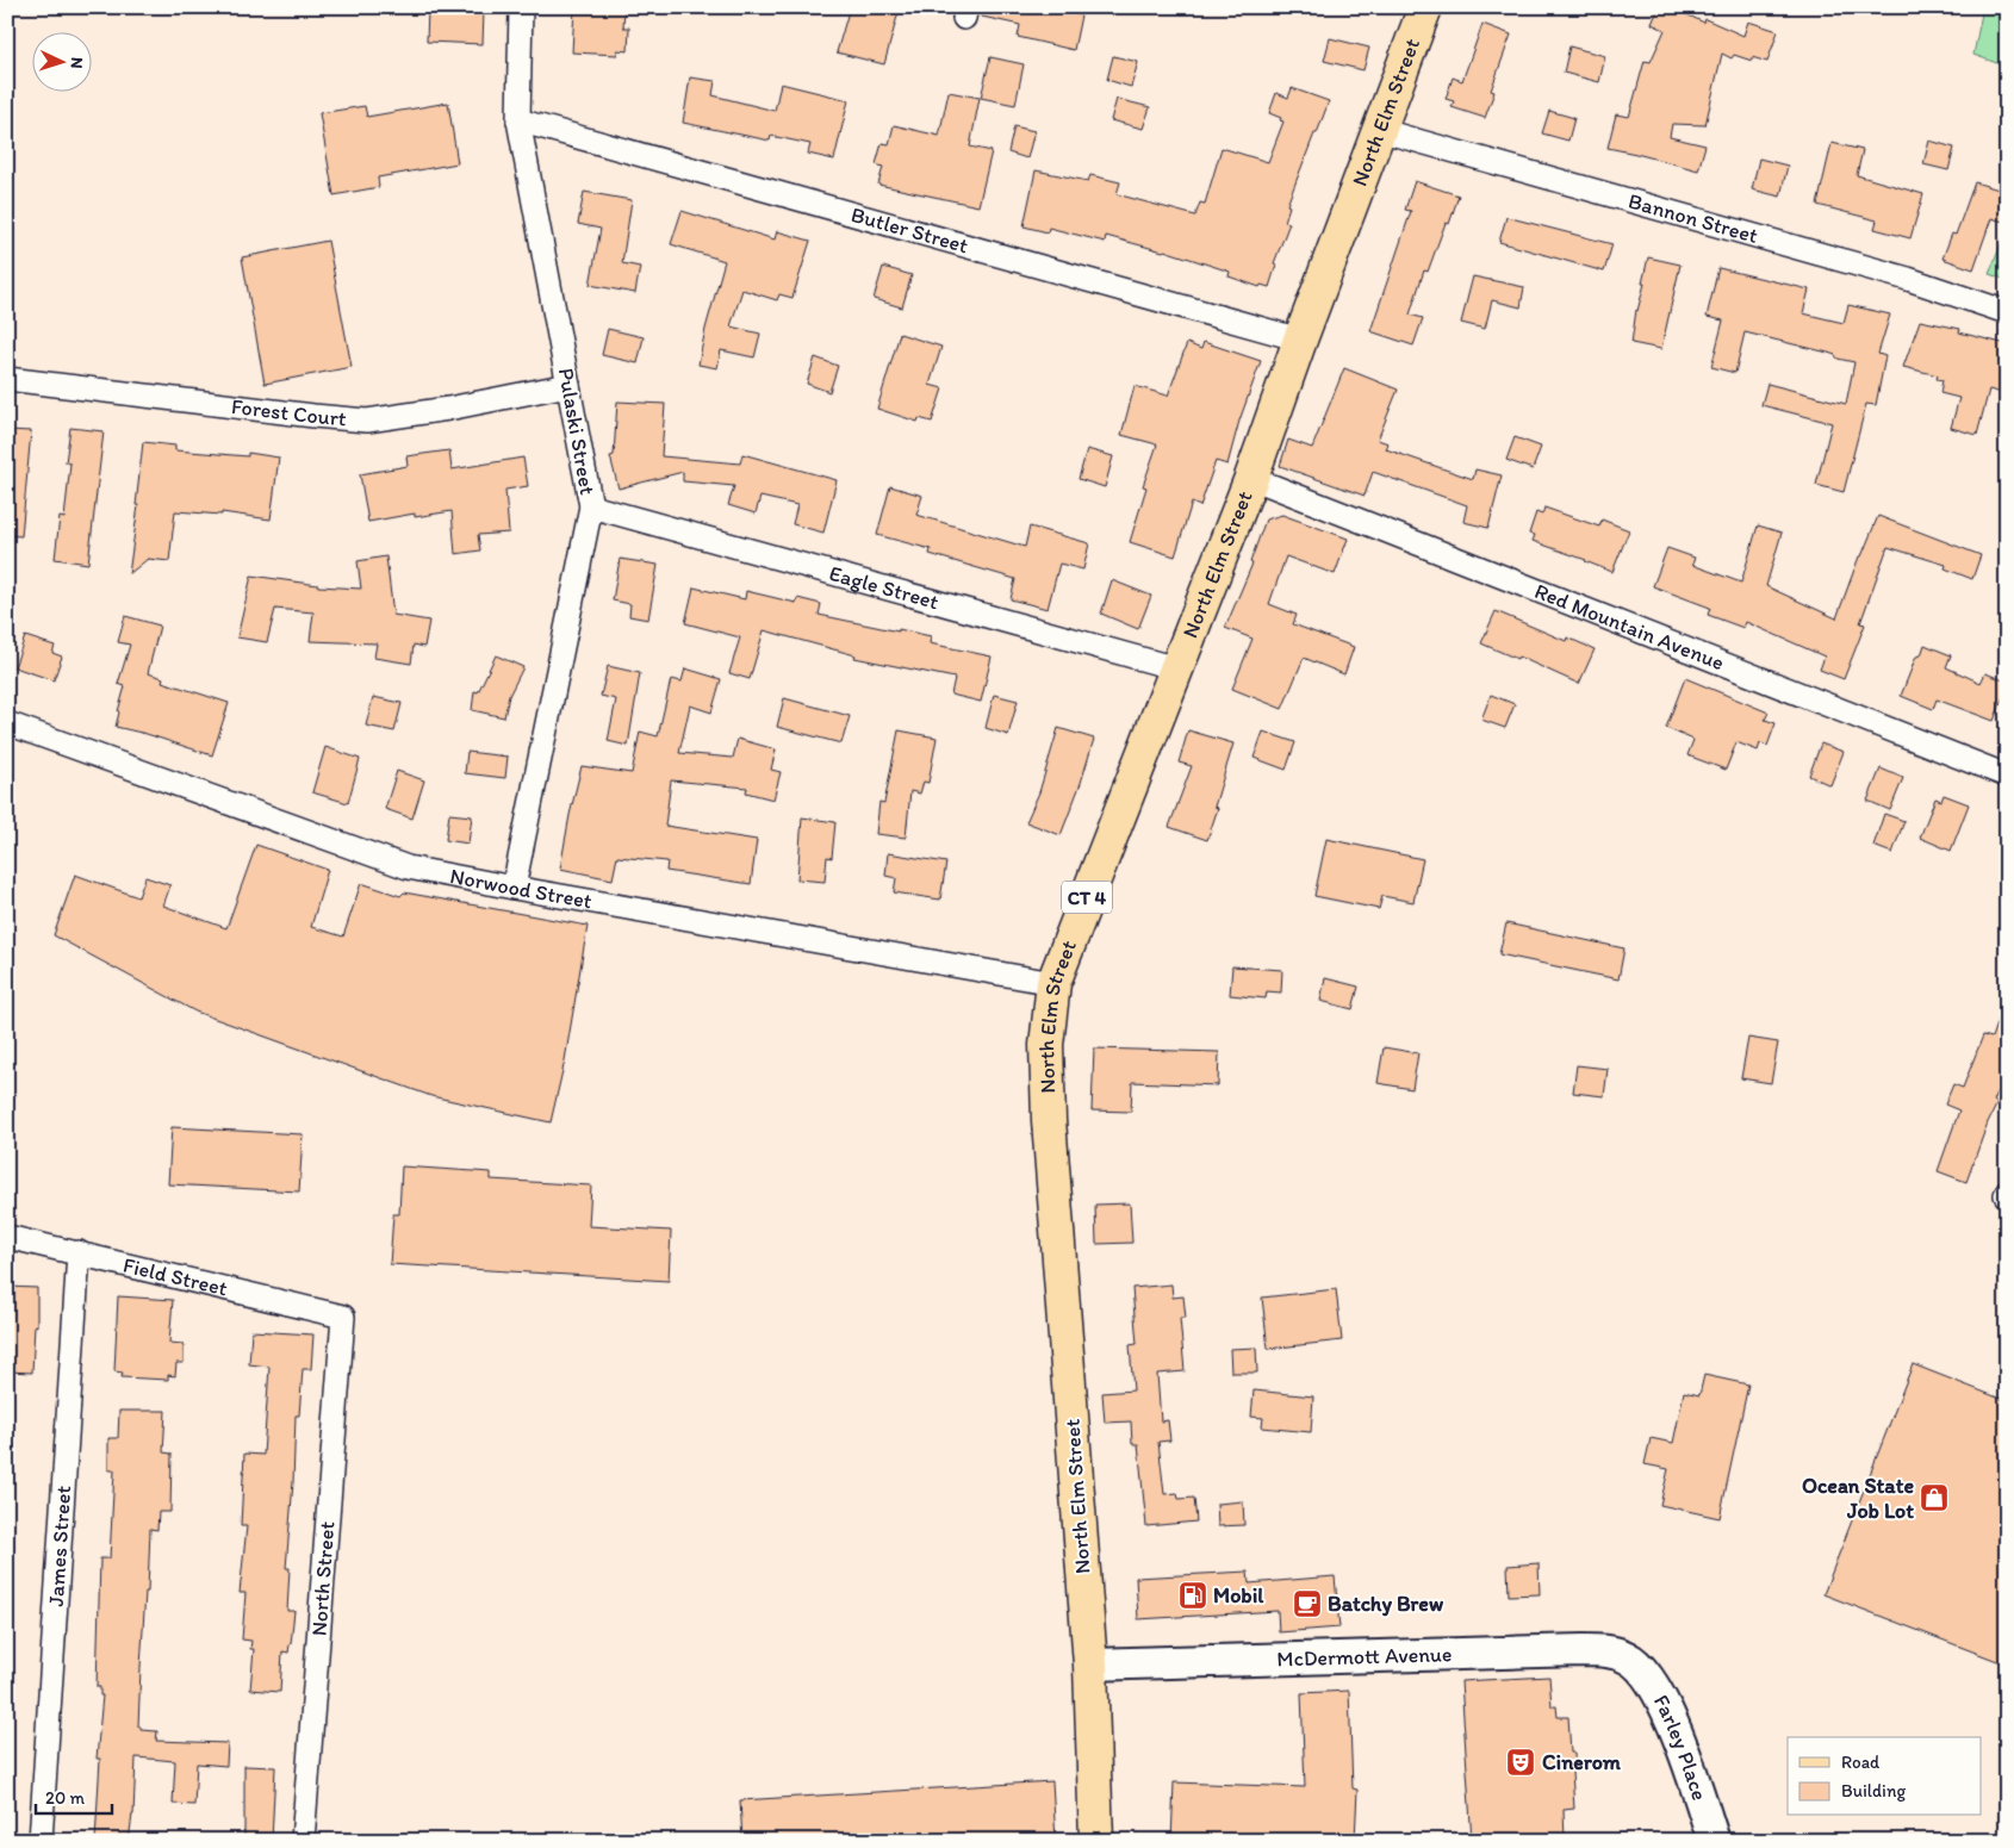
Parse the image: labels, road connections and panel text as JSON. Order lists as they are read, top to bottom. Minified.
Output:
{"streets":{"main road":["North Elm Street","CT 4","McDermott Avenue","Farley Place"],"street":["Bannon Street","Butler Street","Forest Court","Pulaski Street","Eagle Street","Red Mountain Avenue","Norwood Street","Field Street","James Street","North Street"]},"crossings":[["North Elm Street","Bannon Street"],["North Elm Street","Butler Street"],["North Elm Street","Eagle Street"],["North Elm Street","Red Mountain Avenue"],["North Elm Street","Norwood Street"],["North Elm Street","McDermott Avenue"],["Butler Street","Pulaski Street"],["Forest Court","Pulaski Street"],["Pulaski Street","Eagle Street"],["Pulaski Street","Norwood Street"],["Field Street","James Street"],["Field Street","North Street"],["McDermott Avenue","Farley Place"]],"places":{"shop":["Ocean State Job Lot"],"fuel station":["Mobil"],"cafe":["Batchy Brew"],"theatre":["Cinerom"]},"legend":["Road","Building"],"scale_bar":"20 m","north":"right"}
